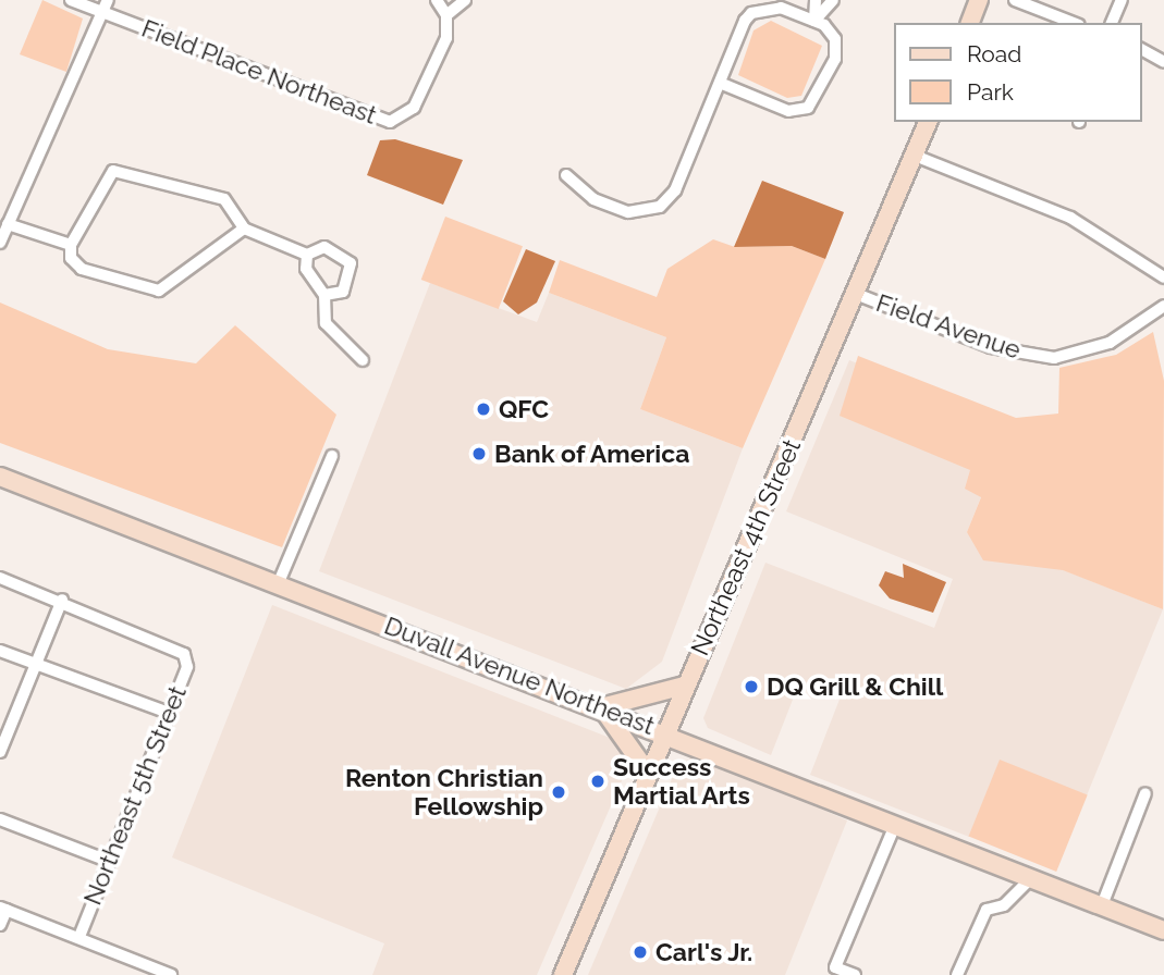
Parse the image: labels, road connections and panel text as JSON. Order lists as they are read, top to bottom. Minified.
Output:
{"streets":{"main road":["Northeast 4th Street","Duvall Avenue Northeast"],"street":["Field Place Northeast","Field Avenue","Northeast 5th Street"]},"crossings":[["Field Avenue","Northeast 4th Street"],["Northeast 4th Street","Duvall Avenue Northeast"]],"places":["QFC","Bank of America","DQ Grill & Chill","Success Martial Arts","Renton Christian Fellowship","Carl's Jr."],"legend":["Road","Park"]}
